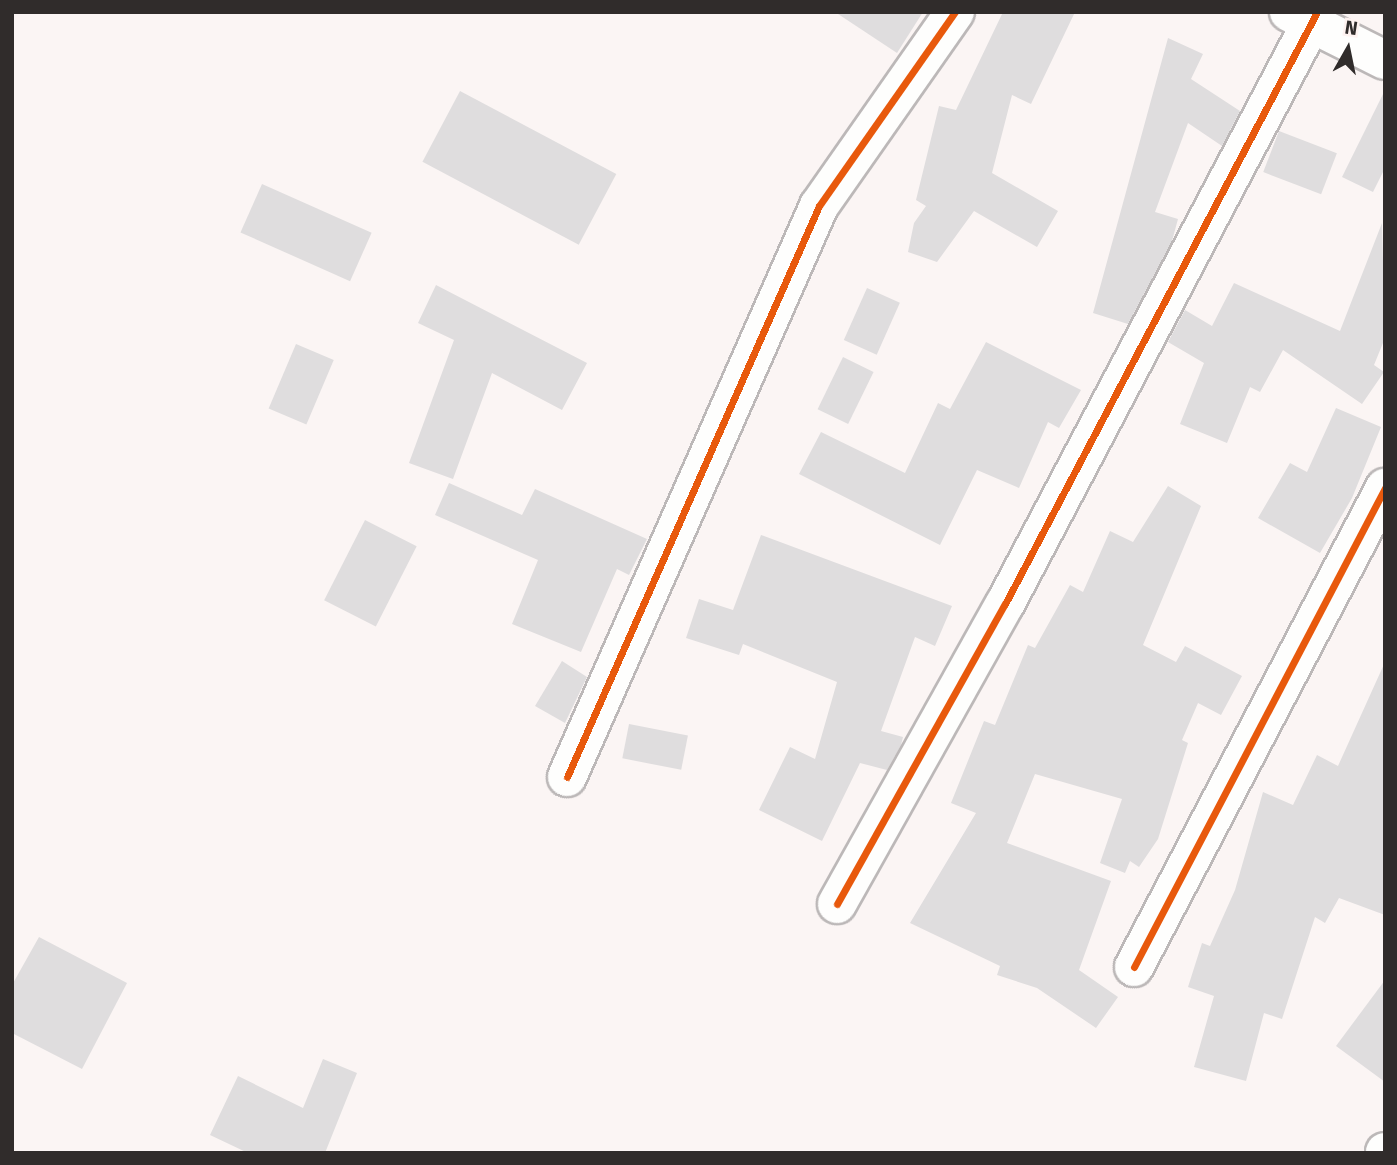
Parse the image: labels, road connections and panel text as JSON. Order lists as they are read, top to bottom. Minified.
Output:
{"north":"top"}
